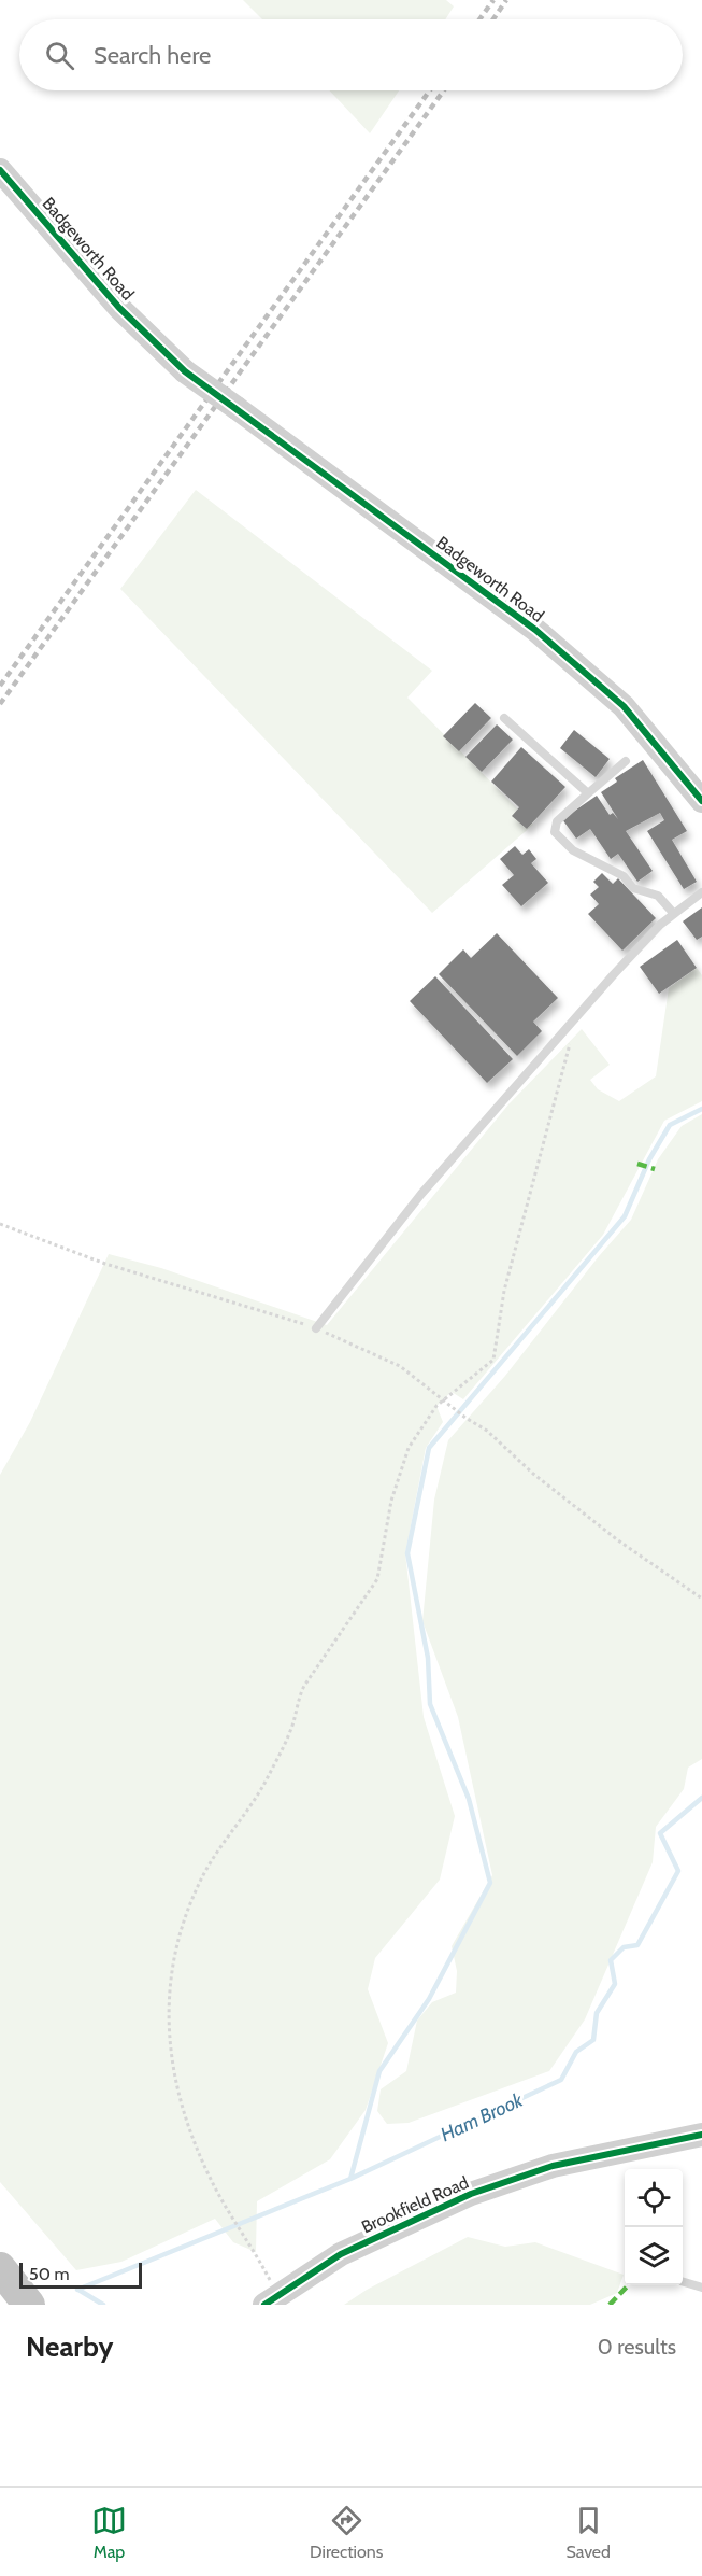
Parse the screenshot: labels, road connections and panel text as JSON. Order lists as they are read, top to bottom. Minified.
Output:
{"streets":{"street":["Badgeworth Road","Brookfield Road"]},"water":["Ham Brook"],"scale_bar":"50 m","page":{"search":"Search here","scale":"50 m","heading":["Nearby","0 results"],"nav":["Map","Directions","Saved"]}}
